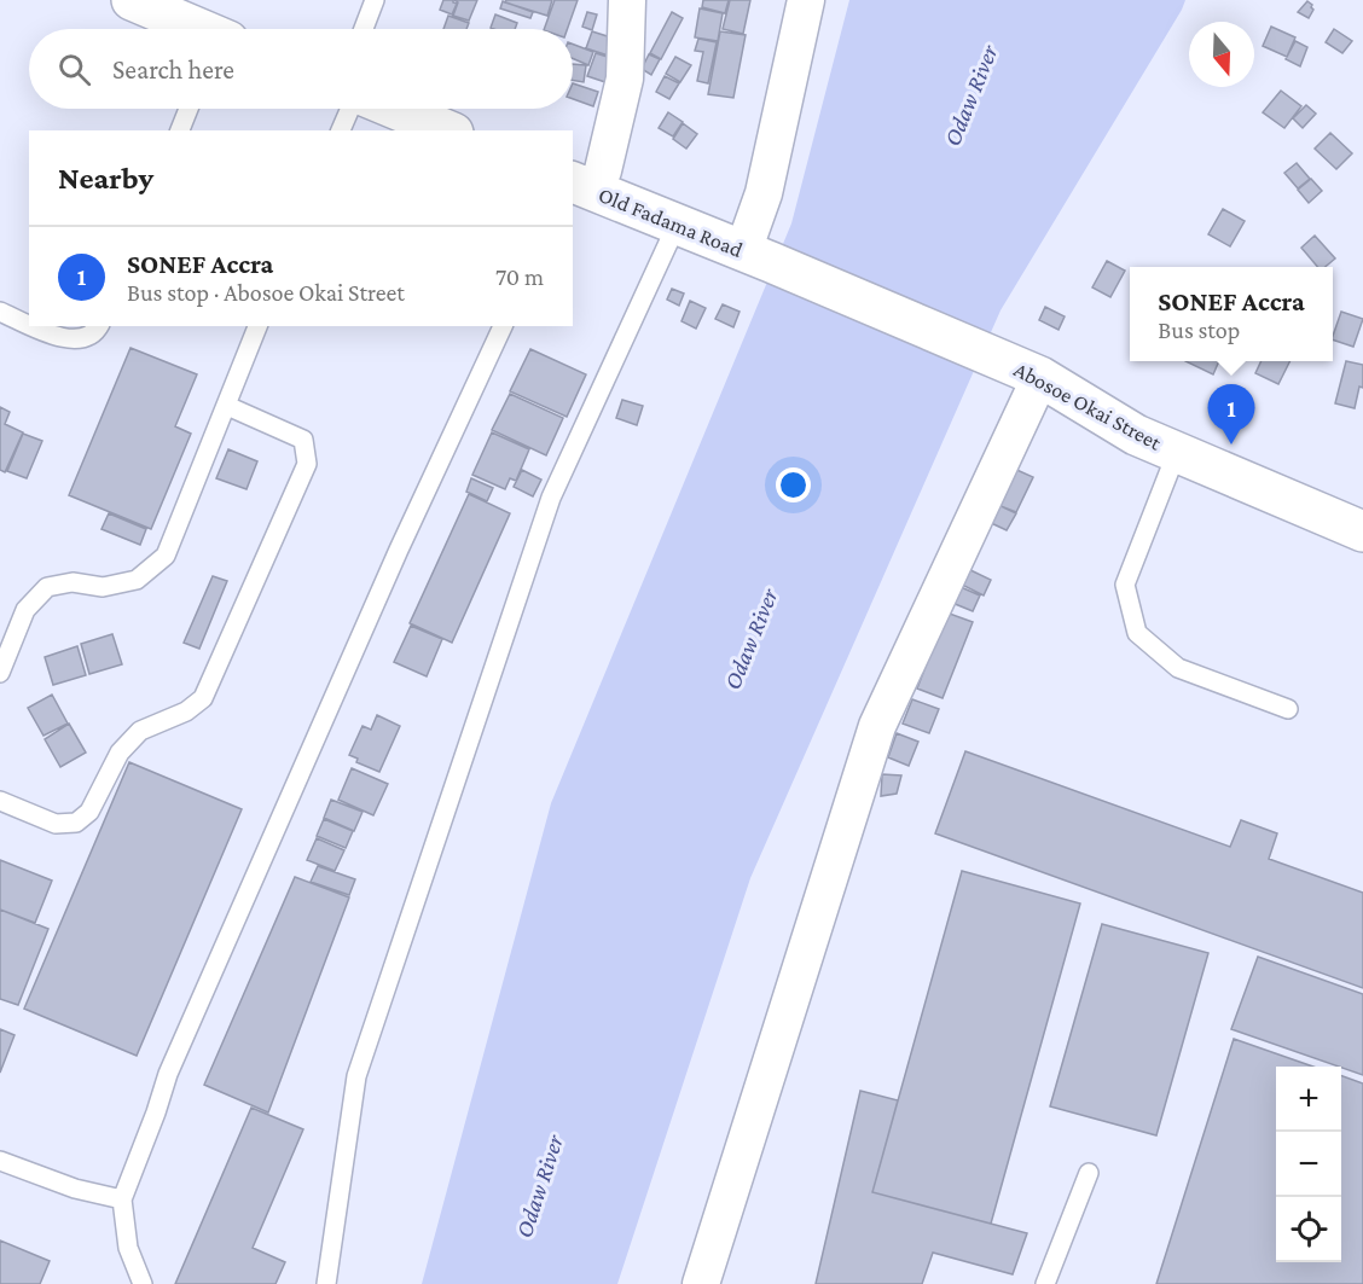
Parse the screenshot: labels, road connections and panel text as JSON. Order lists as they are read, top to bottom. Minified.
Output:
{"streets":{"street":["Old Fadama Road","Abosoe Okai Street"]},"crossings":[["Old Fadama Road","Abosoe Okai Street"]],"water":["Odaw River"],"north":"bottom","page":{"search":"Search here","heading":"Nearby","list":[{"mark":"1","name":"SONEF Accra","note":"Bus stop · Abosoe Okai Street","value":"70 m"}],"popup":["SONEF Accra","Bus stop"],"pins":"1","map_buttons":["+","−"]}}
